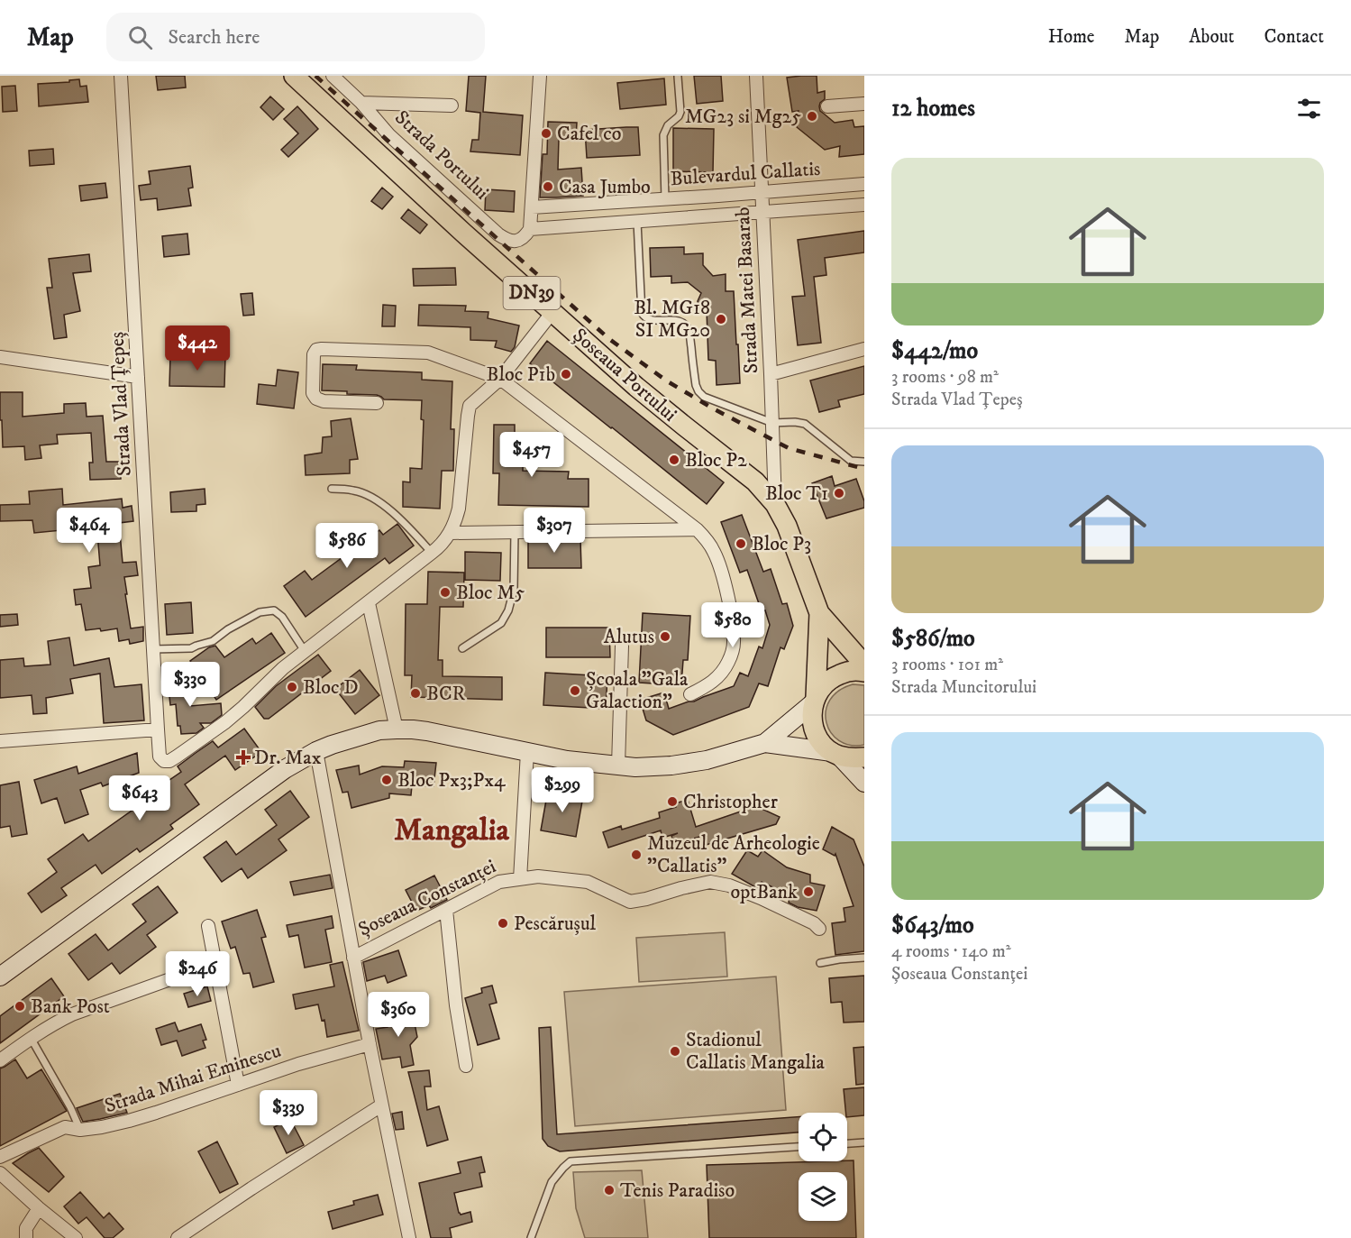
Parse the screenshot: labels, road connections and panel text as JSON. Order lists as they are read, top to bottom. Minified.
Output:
{"streets":{"main road":["DN39","Șoseaua Portului"],"street":["Strada Portului","Bulevardul Callatis","Strada Matei Basarab","Strada Vlad Țepeș","Șoseaua Constanței","Strada Mihai Eminescu"]},"crossings":[["Strada Portului","Bulevardul Callatis"],["Bulevardul Callatis","Strada Matei Basarab"],["Strada Matei Basarab","Șoseaua Portului"]],"districts":["Mangalia"],"places":{"other":["MG23 si Mg25","Cafel co","Casa Jumbo","Bl. MG18 SI MG20","Bloc P1b","Bloc P2","Bloc T1","Bloc P3","Bloc M5","Alutus","Bloc D","Școala \"Gala Galaction\"","BCR","Bloc Px3;Px4","Christopher","Muzeul de Arheologie \"Callatis\"","optBank","Pescărușul","Bank Post","Stadionul Callatis Mangalia","Tenis Paradiso"],"health":["Dr. Max"]},"page":{"header":"Map","search":"Search here","nav":["Home","Map","About","Contact"],"heading":"12 homes","list":[{"name":"$442/mo","note":"3 rooms · 98 m² · Strada Vlad Țepeș"},{"name":"$586/mo","note":"3 rooms · 101 m² · Strada Muncitorului"},{"name":"$643/mo","note":"4 rooms · 140 m² · Șoseaua Constanței"}],"price":["$442","$457","$464","$307","$586","$580","$330","$299","$643","$246","$360","$339"]}}
